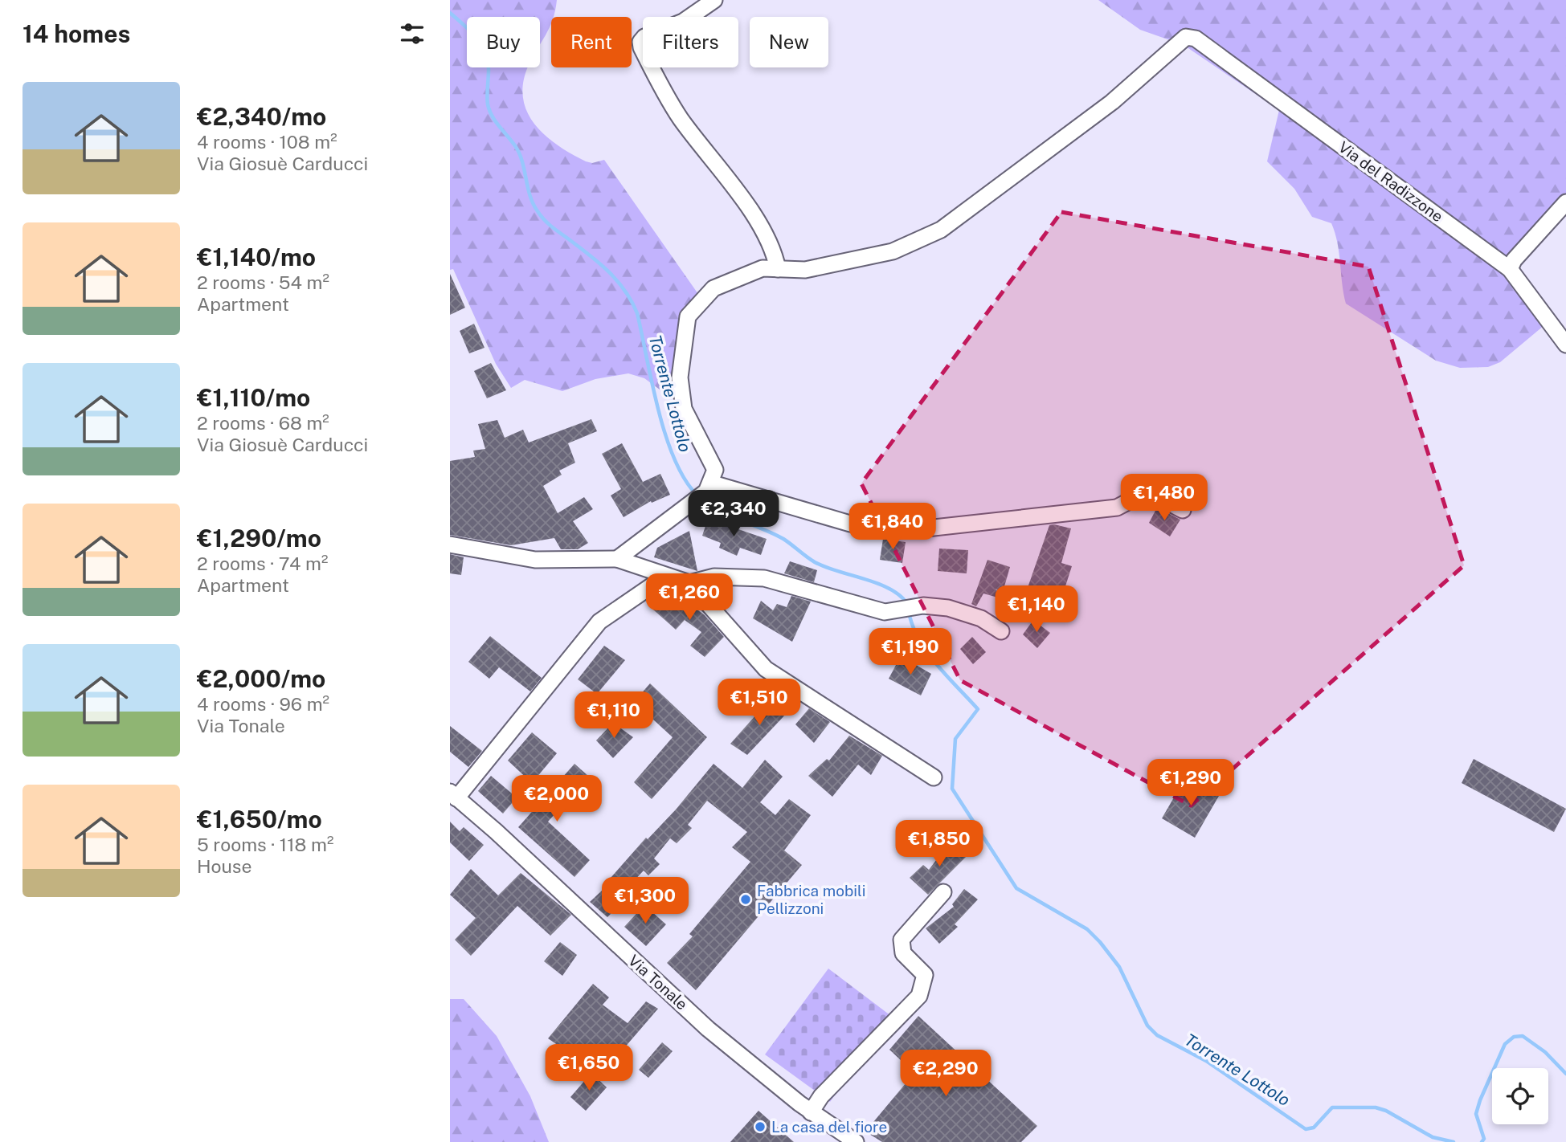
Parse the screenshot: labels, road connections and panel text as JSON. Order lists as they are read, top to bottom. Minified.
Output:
{"streets":{"street":["Via del Radizzone","Via Tonale"]},"water":["Torrente Lottolo"],"places":["Fabbrica mobili Pellizzoni","La casa del fiore"],"page":{"heading":"14 homes","chip":["Buy","Rent","Filters","New"],"list":[{"name":"€2,340/mo","note":"4 rooms · 108 m² · Via Giosuè Carducci"},{"name":"€1,140/mo","note":"2 rooms · 54 m² · Apartment"},{"name":"€1,110/mo","note":"2 rooms · 68 m² · Via Giosuè Carducci"},{"name":"€1,290/mo","note":"2 rooms · 74 m² · Apartment"},{"name":"€2,000/mo","note":"4 rooms · 96 m² · Via Tonale"},{"name":"€1,650/mo","note":"5 rooms · 118 m² · House"}],"price":["€1,480","€2,340","€1,840","€1,260","€1,140","€1,190","€1,510","€1,110","€1,290","€2,000","€1,850","€1,300","€1,650","€2,290"]}}
